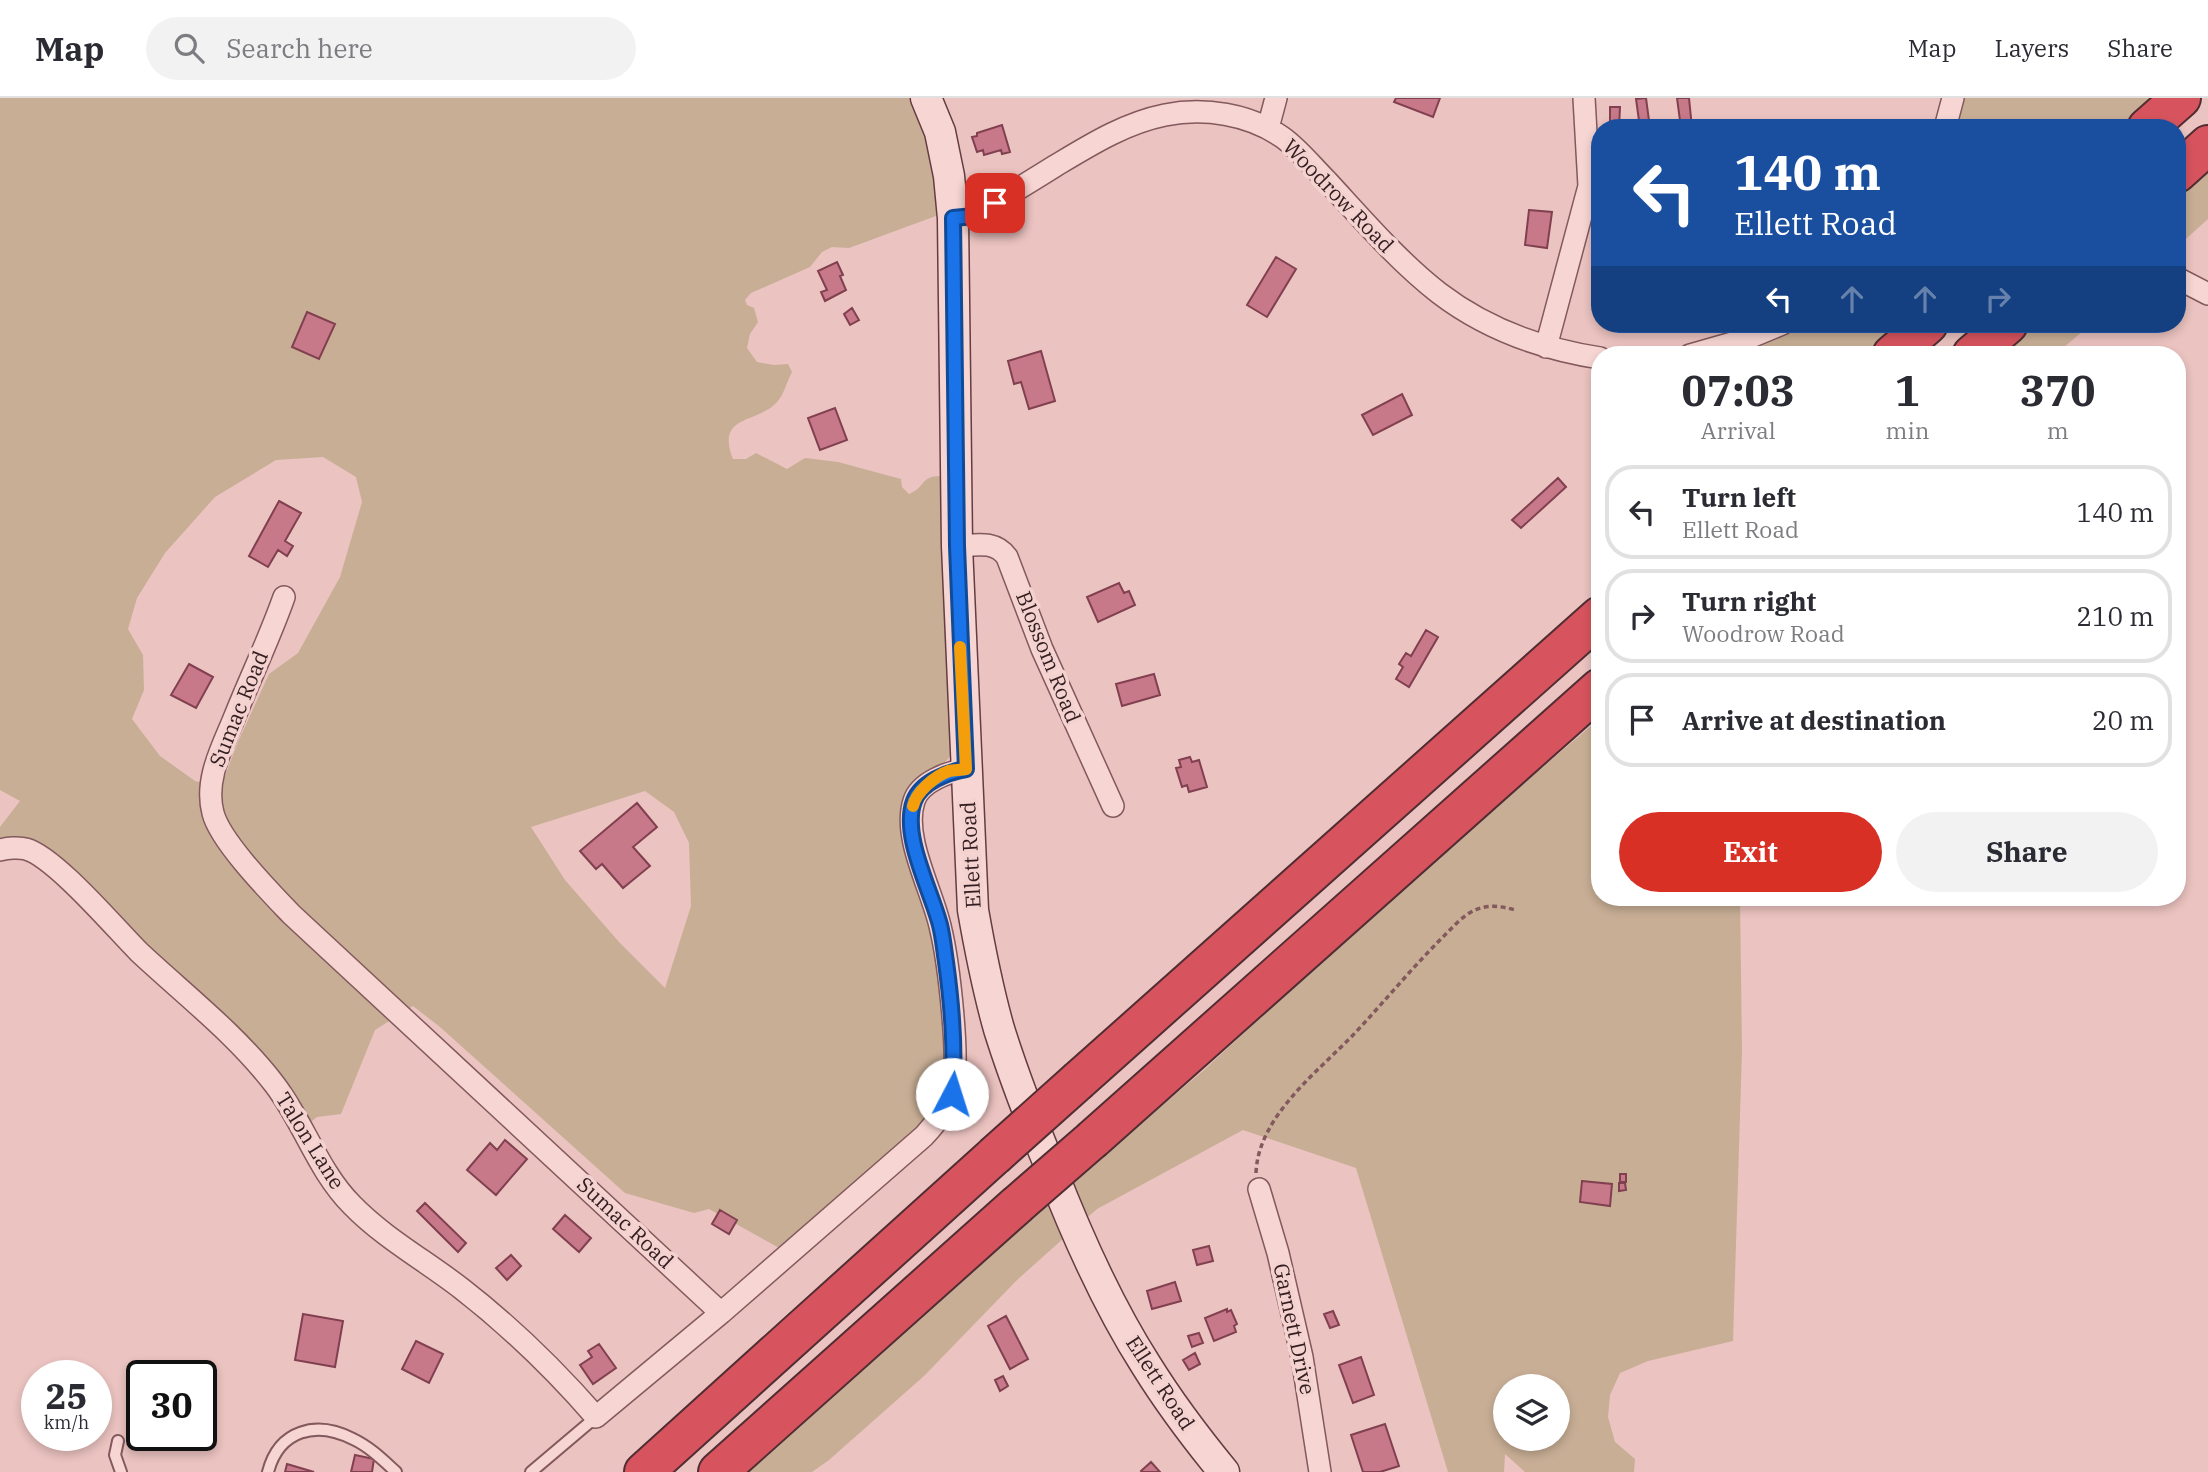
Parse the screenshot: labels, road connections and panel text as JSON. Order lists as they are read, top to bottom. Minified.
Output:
{"streets":{"street":["Woodrow Road","Blossom Road","Sumac Road","Ellett Road","Talon Lane","Garnett Drive"]},"crossings":[["Woodrow Road","Ellett Road"],["Blossom Road","Ellett Road"]],"page":{"header":"Map","search":"Search here","nav":["Map","Layers","Share"],"turn":["140 m","Ellett Road"],"eta":["07:03","Arrival","1","min","370","m"],"list":[{"name":"Turn left","note":"Ellett Road","value":"140 m"},{"name":"Turn right","note":"Woodrow Road","value":"210 m"},{"name":"Arrive at destination","value":"20 m"}],"buttons":["Exit","Share"],"speed":"25 km/h","limit":"30"}}
